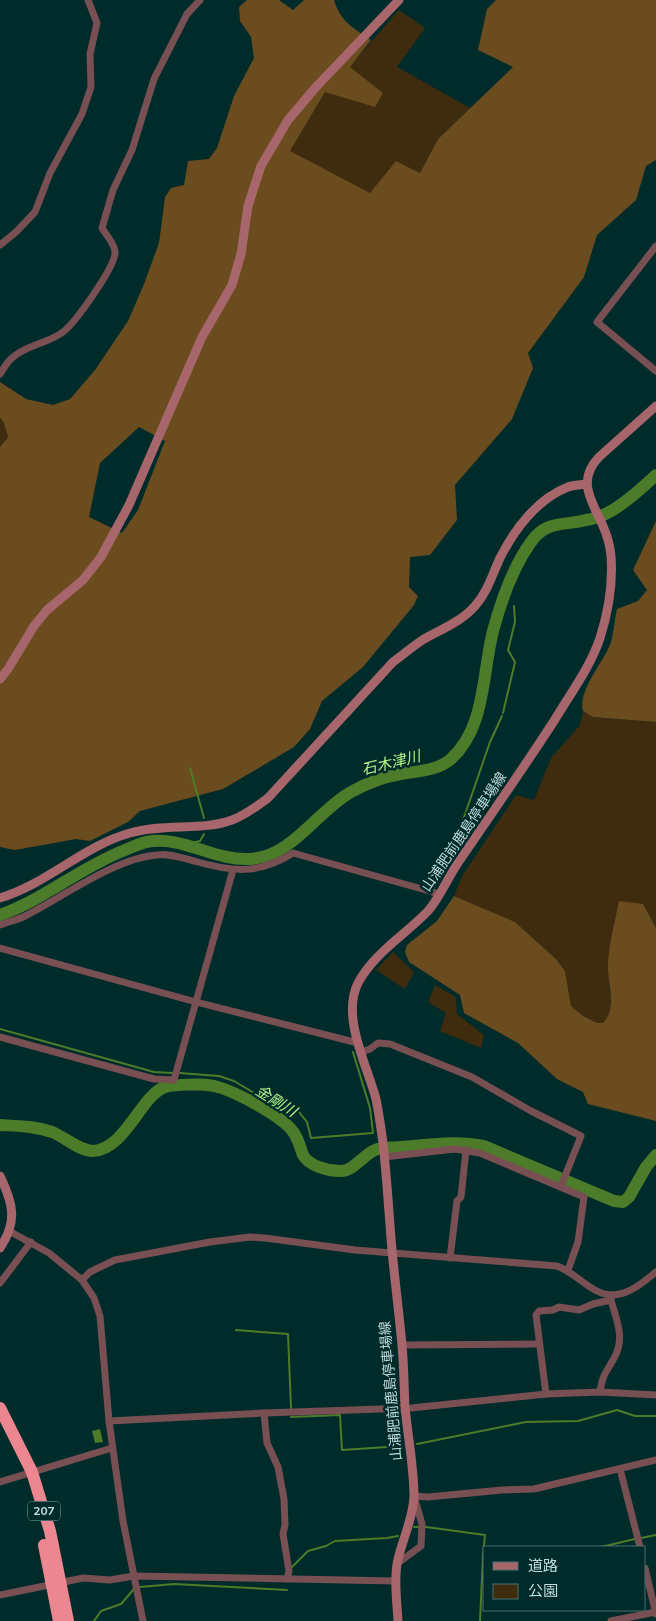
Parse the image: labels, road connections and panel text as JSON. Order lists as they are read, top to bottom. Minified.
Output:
{"streets":{"highway":["207"],"street":["山浦肥前鹿島停車場線"]},"water":["石木津川","金剛川"],"legend":["道路","公園"]}
